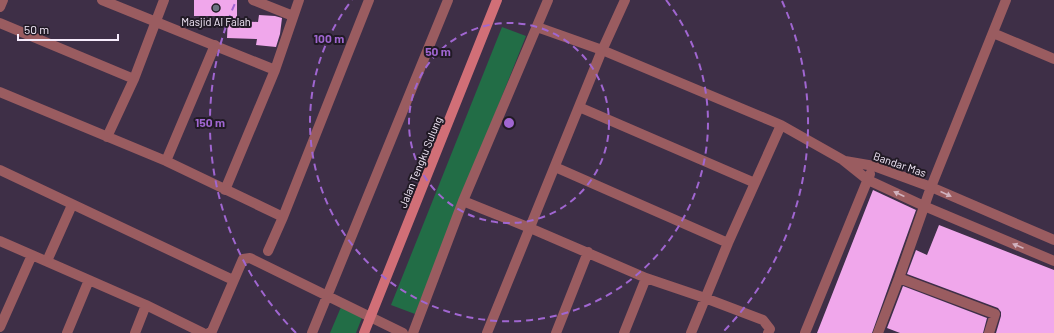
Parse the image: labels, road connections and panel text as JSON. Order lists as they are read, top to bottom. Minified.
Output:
{"streets":{"street":["Jalan Tengku Sulung","Bandar Mas"]},"places":["Masjid Al Falah"],"scale_bar":"50 m","rings":["100 m","50 m","150 m"]}
